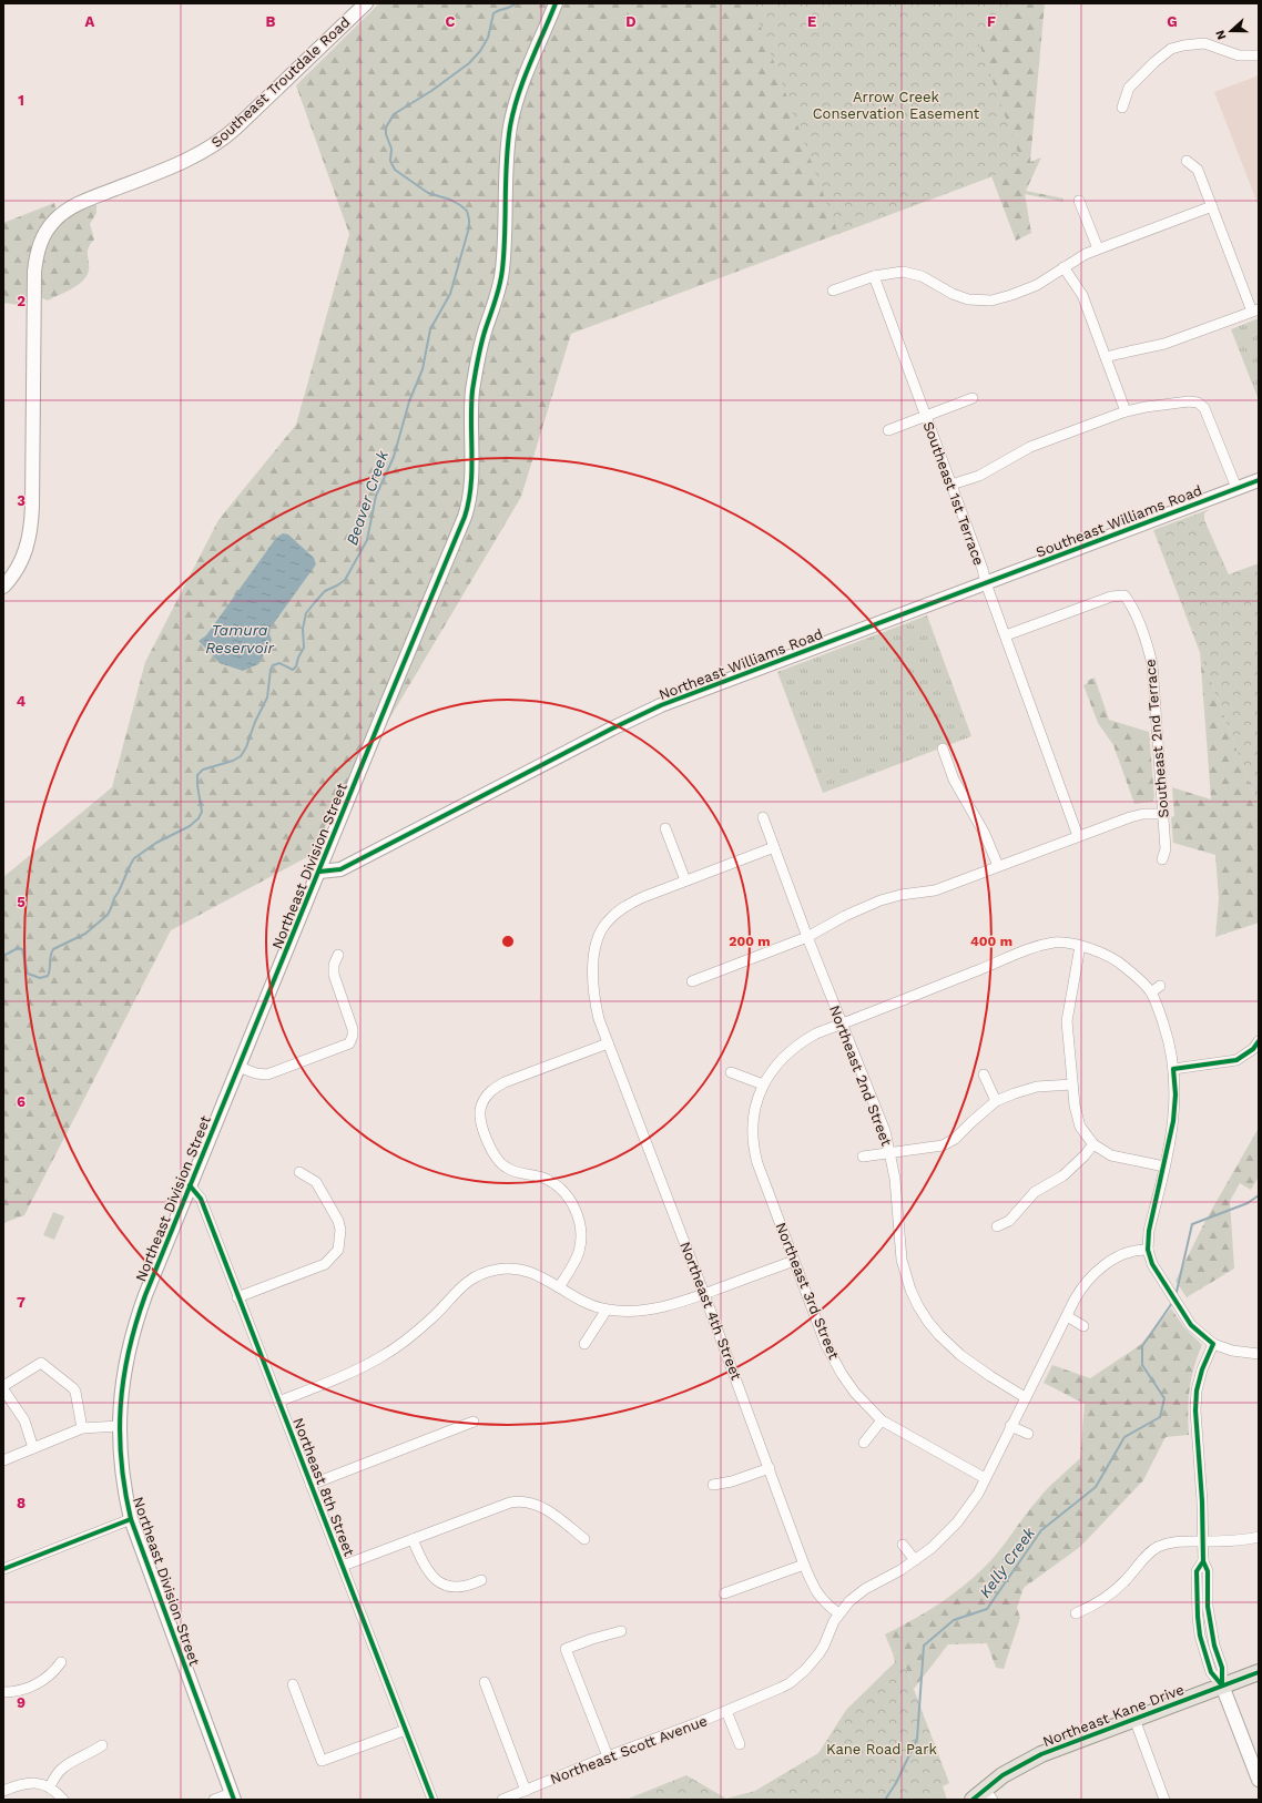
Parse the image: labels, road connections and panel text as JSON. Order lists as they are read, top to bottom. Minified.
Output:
{"streets":{"main road":["Northeast Kane Drive"],"street":["Southeast Troutdale Road","Southeast 1st Terrace","Southeast Williams Road","Northeast Williams Road","Southeast 2nd Terrace","Northeast Division Street","Northeast 2nd Street","Northeast 3rd Street","Northeast 4th Street","Northeast 8th Street","Northeast Scott Avenue"]},"crossings":[["Southeast 1st Terrace","Southeast Williams Road"],["Southeast 1st Terrace","Northeast Williams Road"],["Southeast 1st Terrace","Southeast 2nd Terrace"],["Southeast Williams Road","Northeast Williams Road"],["Northeast Williams Road","Northeast Division Street"],["Northeast Division Street","Northeast 8th Street"],["Northeast 2nd Street","Northeast 3rd Street"],["Northeast 2nd Street","Northeast 4th Street"],["Northeast 2nd Street","Northeast Scott Avenue"],["Northeast 3rd Street","Northeast Scott Avenue"],["Northeast 4th Street","Northeast Scott Avenue"]],"water":["Beaver Creek","Tamura Reservoir","Kelly Creek"],"parks":["Arrow Creek Conservation Easement","Kane Road Park"],"north":"left","grid":{"columns":["A","B","C","D","E","F","G"],"rows":["1","2","3","4","5","6","7","8","9"]},"rings":["200 m","400 m"]}
